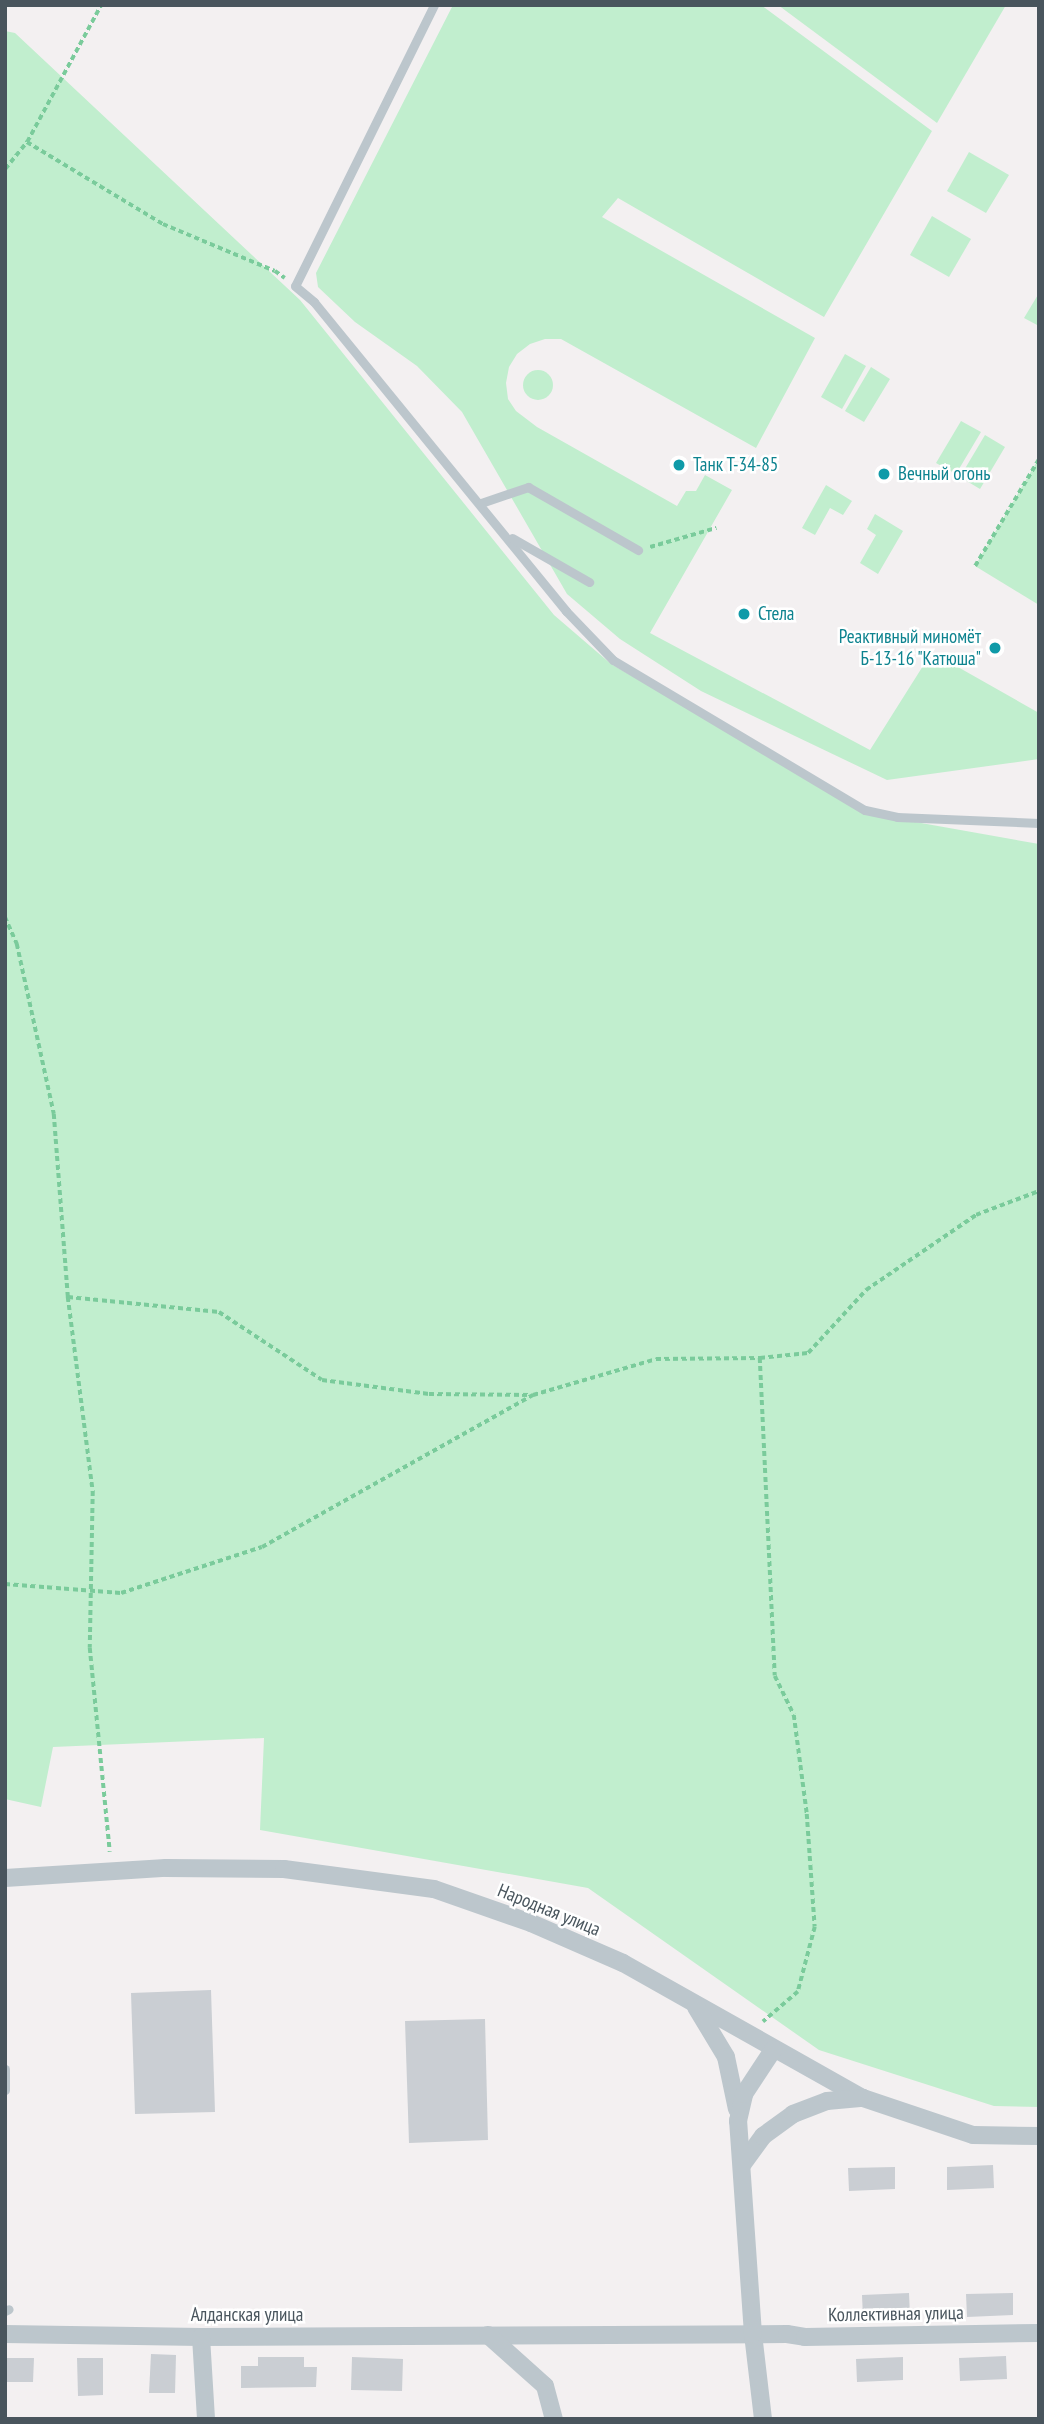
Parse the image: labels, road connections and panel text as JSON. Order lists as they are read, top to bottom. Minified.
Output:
{"streets":{"street":["Народная улица","Коллективная улица","Алданская улица"]},"crossings":[["Коллективная улица","Алданская улица"]],"places":["Танк Т-34-85","Вечный огонь","Стела","Реактивный миномёт Б-13-16 \"Катюша\""]}
